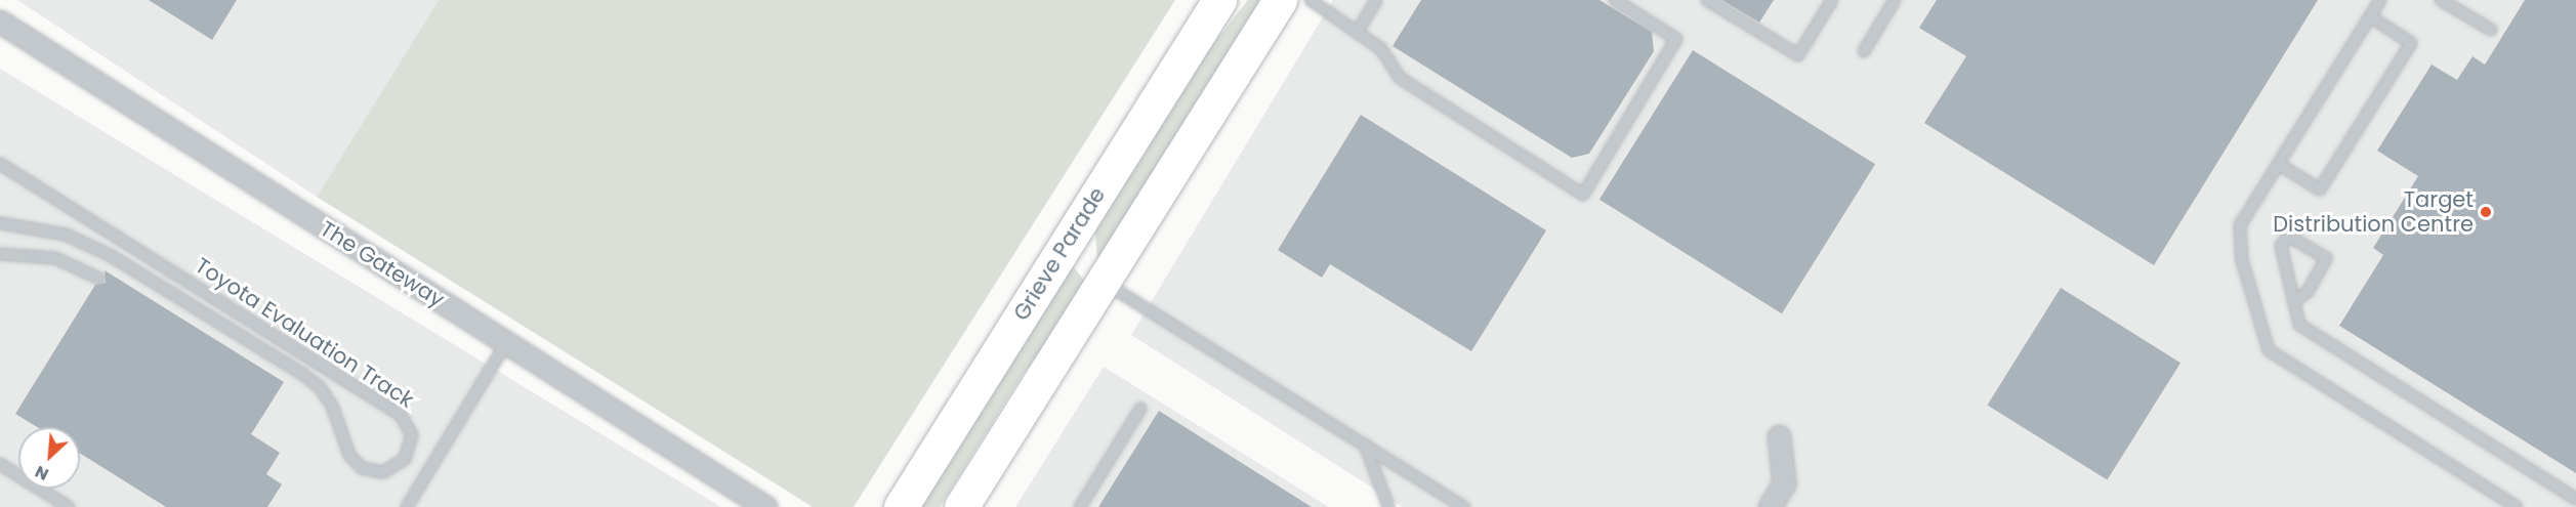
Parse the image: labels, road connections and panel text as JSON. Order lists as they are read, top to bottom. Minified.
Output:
{"streets":{"main road":["Grieve Parade"],"street":["The Gateway"],"lane":["Toyota Evaluation Track"]},"places":["Target Distribution Centre"],"north":"bottom left"}
